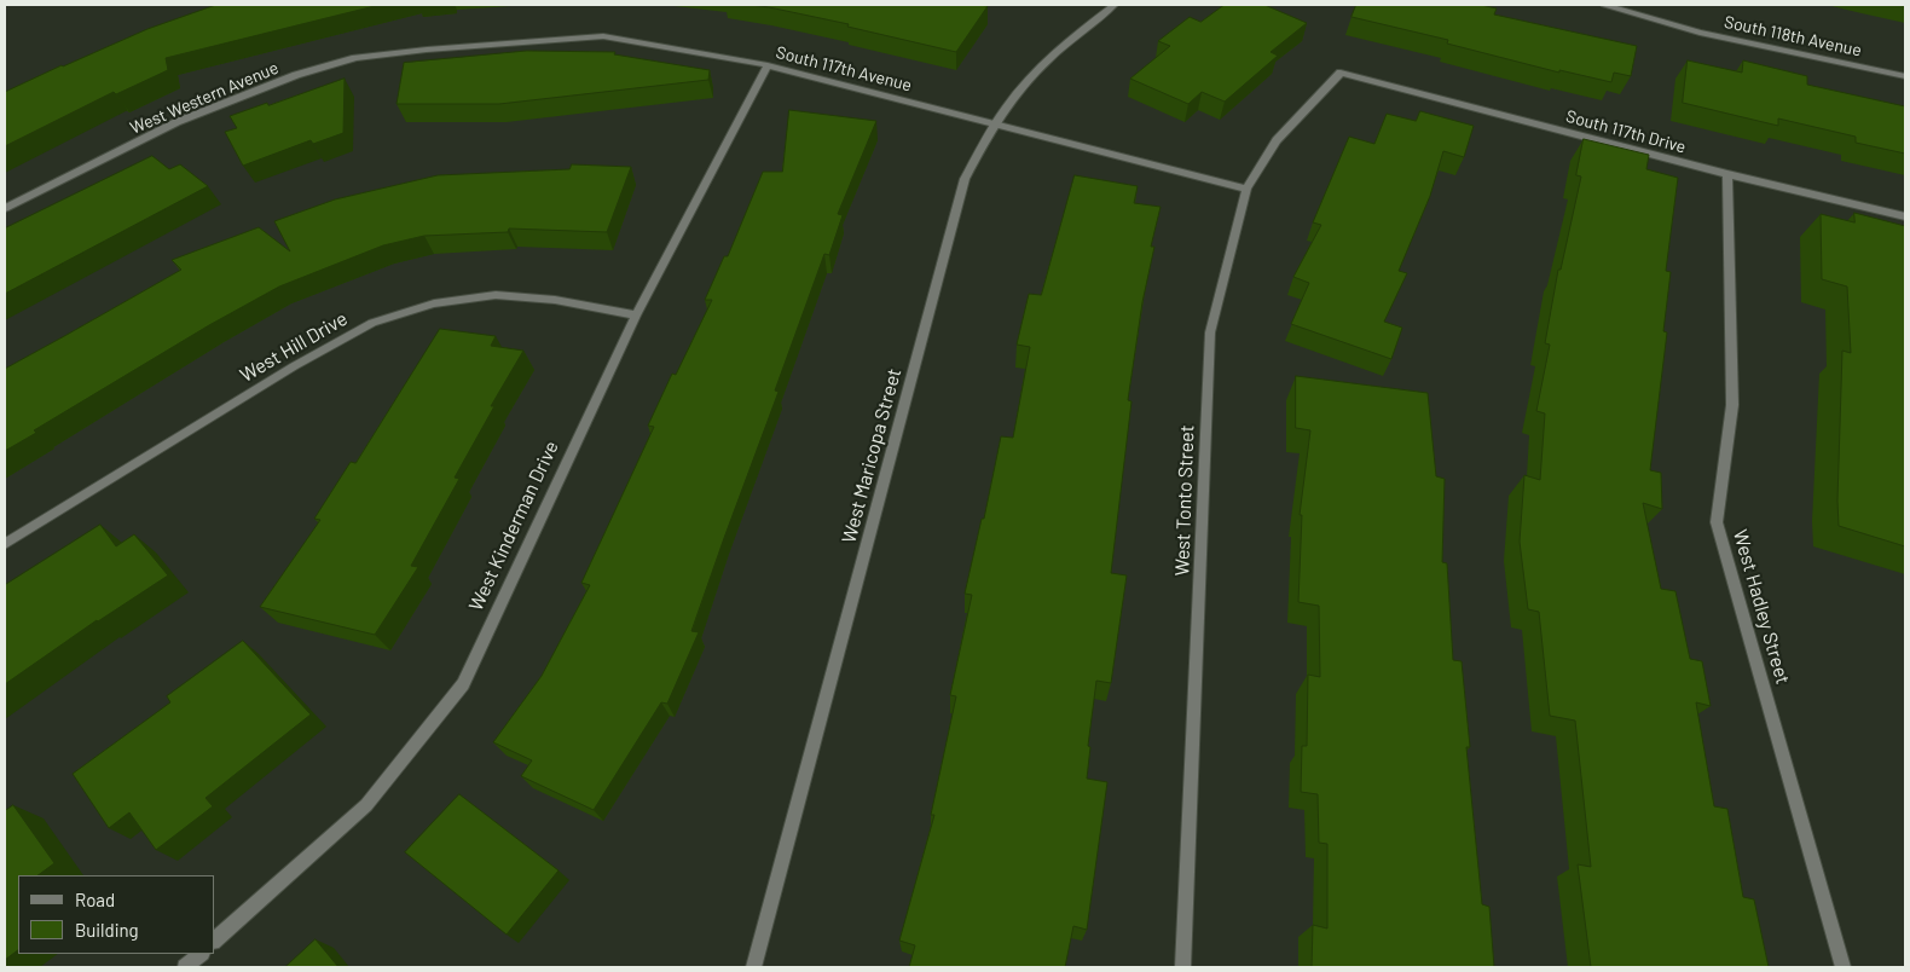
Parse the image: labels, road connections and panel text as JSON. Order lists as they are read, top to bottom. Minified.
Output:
{"streets":{"street":["South 118th Avenue","South 117th Avenue","West Western Avenue","South 117th Drive","West Hill Drive","West Maricopa Street","West Tonto Street","West Kinderman Drive","West Hadley Street"]},"crossings":[["South 117th Avenue","West Western Avenue"],["South 117th Avenue","West Maricopa Street"],["South 117th Avenue","West Tonto Street"],["South 117th Avenue","West Kinderman Drive"],["South 117th Drive","West Tonto Street"],["South 117th Drive","West Hadley Street"],["West Hill Drive","West Kinderman Drive"]],"legend":["Road","Building"]}
